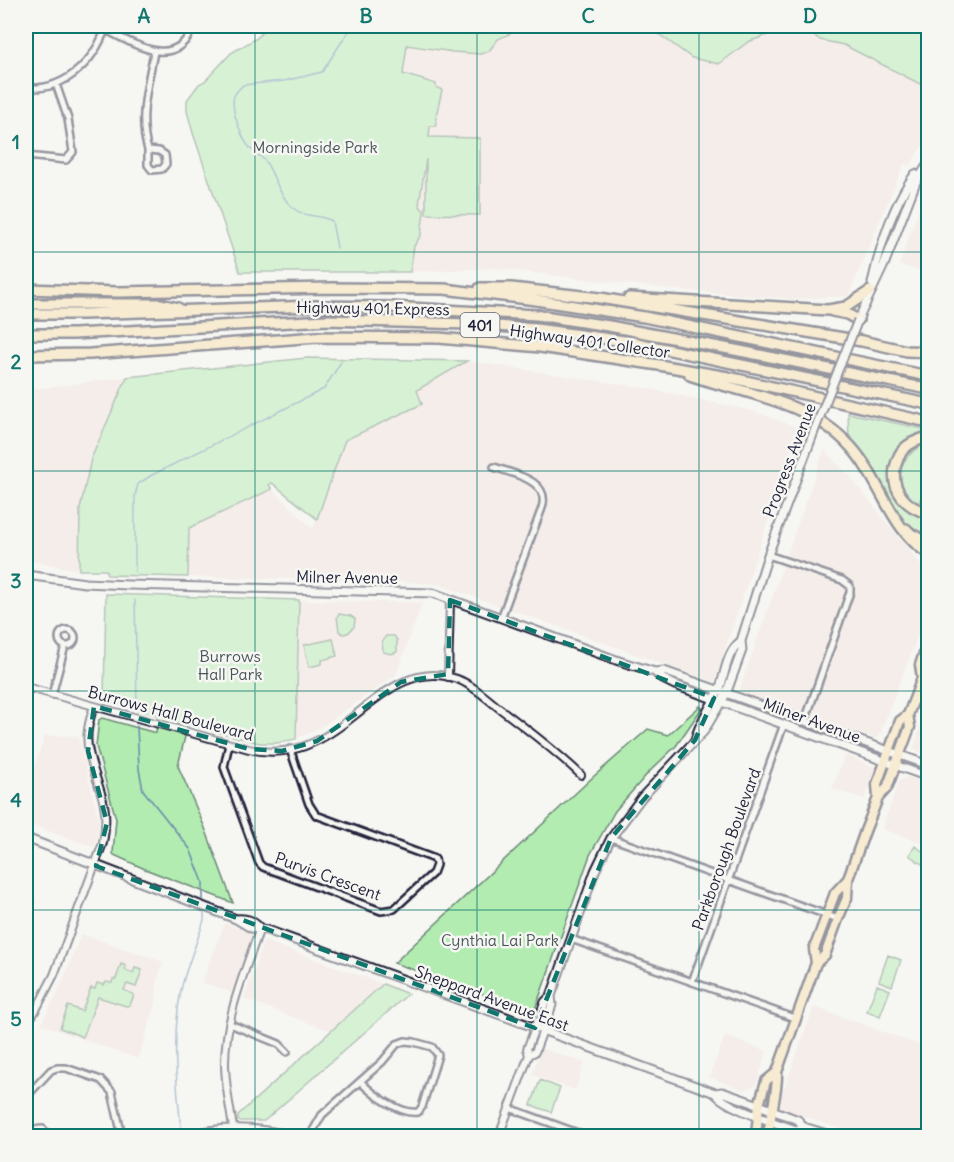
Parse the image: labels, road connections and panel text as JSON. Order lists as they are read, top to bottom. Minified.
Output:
{"streets":{"highway":["Highway 401 Express","401","Highway 401 Collector"],"main road":["Progress Avenue","Milner Avenue","Sheppard Avenue East"],"street":["Burrows Hall Boulevard","Parkborough Boulevard","Purvis Crescent"]},"crossings":[["Progress Avenue","Milner Avenue"],["Progress Avenue","Sheppard Avenue East"],["Milner Avenue","Parkborough Boulevard"],["Burrows Hall Boulevard","Purvis Crescent"]],"parks":["Morningside Park","Burrows Hall Park","Cynthia Lai Park"],"grid":{"columns":["A","B","C","D"],"rows":["1","2","3","4","5"]}}
